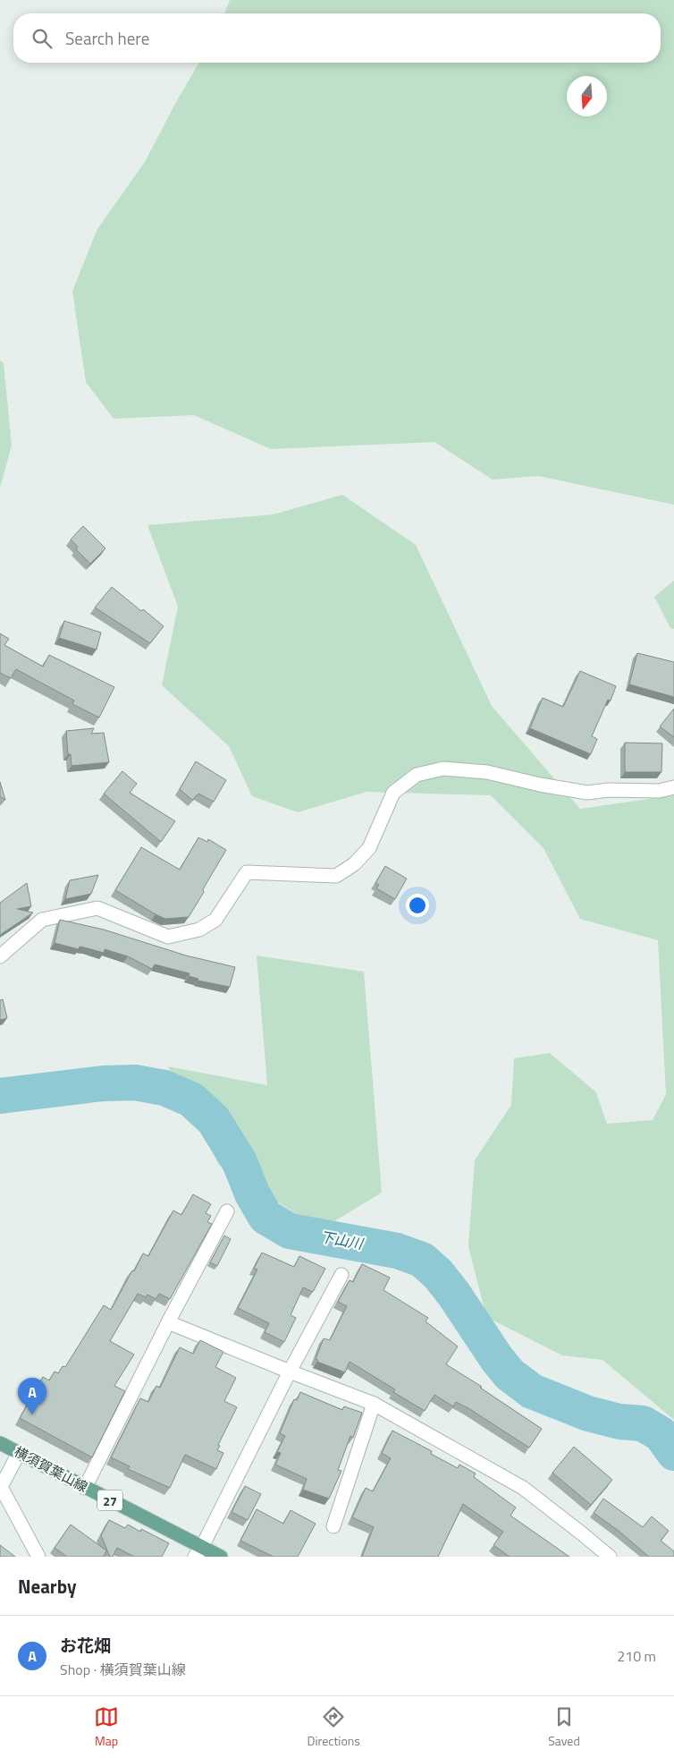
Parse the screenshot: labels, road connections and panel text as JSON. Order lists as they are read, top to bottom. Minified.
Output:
{"streets":{"main road":["横須賀葉山線","27"]},"water":["下山川"],"north":"bottom","page":{"search":"Search here","pins":"A","heading":"Nearby","list":[{"mark":"A","name":"お花畑","note":"Shop · 横須賀葉山線","value":"210 m"}],"nav":["Map","Directions","Saved"]}}
